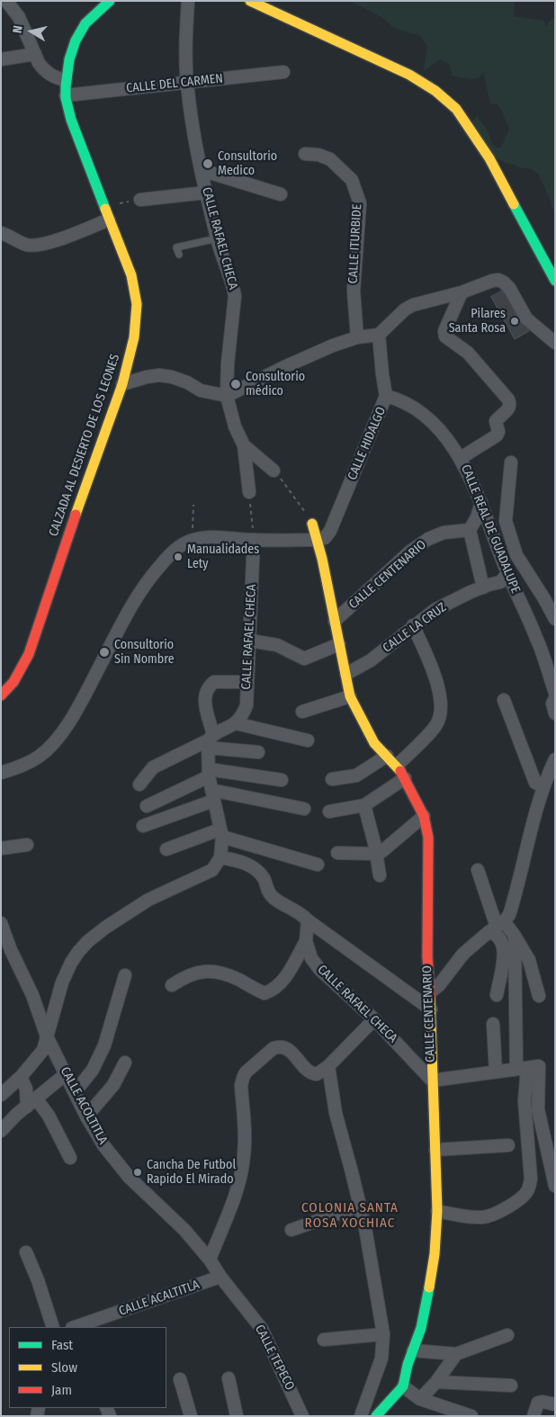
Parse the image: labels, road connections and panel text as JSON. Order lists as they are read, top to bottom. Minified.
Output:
{"streets":{"street":["CALLE DEL CARMEN","CALLE RAFAEL CHECA","CALLE ITURBIDE","CALLE HIDALGO","CALZADA AL DESIERTO DE LOS LEONES","CALLE REAL DE GUADALUPE","CALLE CENTENARIO","CALLE LA CRUZ","CALLE ACOLTITLA","CALLE ACALTITLA","CALLE TEPECO"]},"crossings":[["CALLE DEL CARMEN","CALLE RAFAEL CHECA"],["CALLE DEL CARMEN","CALZADA AL DESIERTO DE LOS LEONES"],["CALLE RAFAEL CHECA","CALLE CENTENARIO"],["CALLE HIDALGO","CALLE REAL DE GUADALUPE"],["CALLE HIDALGO","CALLE CENTENARIO"],["CALLE REAL DE GUADALUPE","CALLE LA CRUZ"],["CALLE CENTENARIO","CALLE LA CRUZ"],["CALLE ACOLTITLA","CALLE TEPECO"],["CALLE ACALTITLA","CALLE TEPECO"]],"districts":["COLONIA SANTA ROSA XOCHIAC"],"places":["Consultorio Medico","Pilares Santa Rosa","Consultorio médico","Manualidades Lety","Consultorio Sin Nombre","Cancha De Futbol Rapido El Mirado"],"legend":["Fast","Slow","Jam"],"north":"left"}
